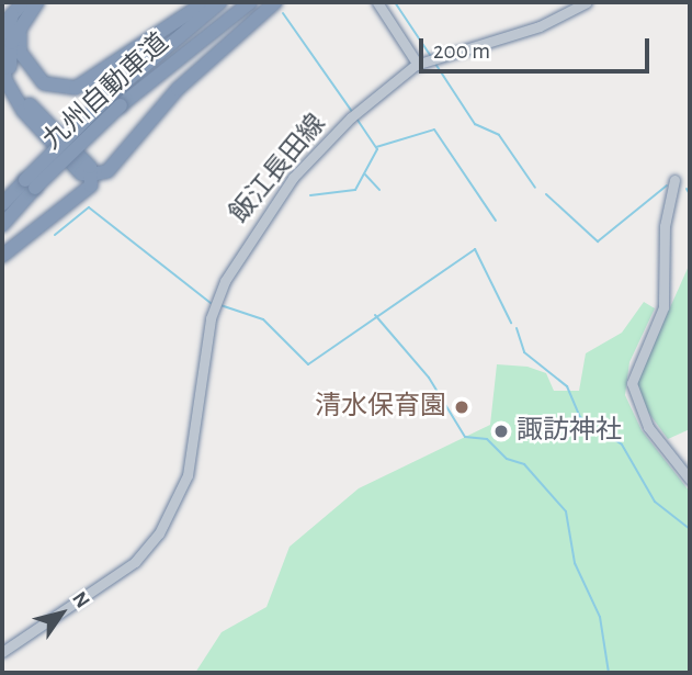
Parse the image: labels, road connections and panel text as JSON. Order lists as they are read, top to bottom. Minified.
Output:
{"streets":{"highway":["九州自動車道"],"main road":["飯江長田線"]},"places":["清水保育園","諏訪神社"],"scale_bar":"200 m","north":"top right"}
